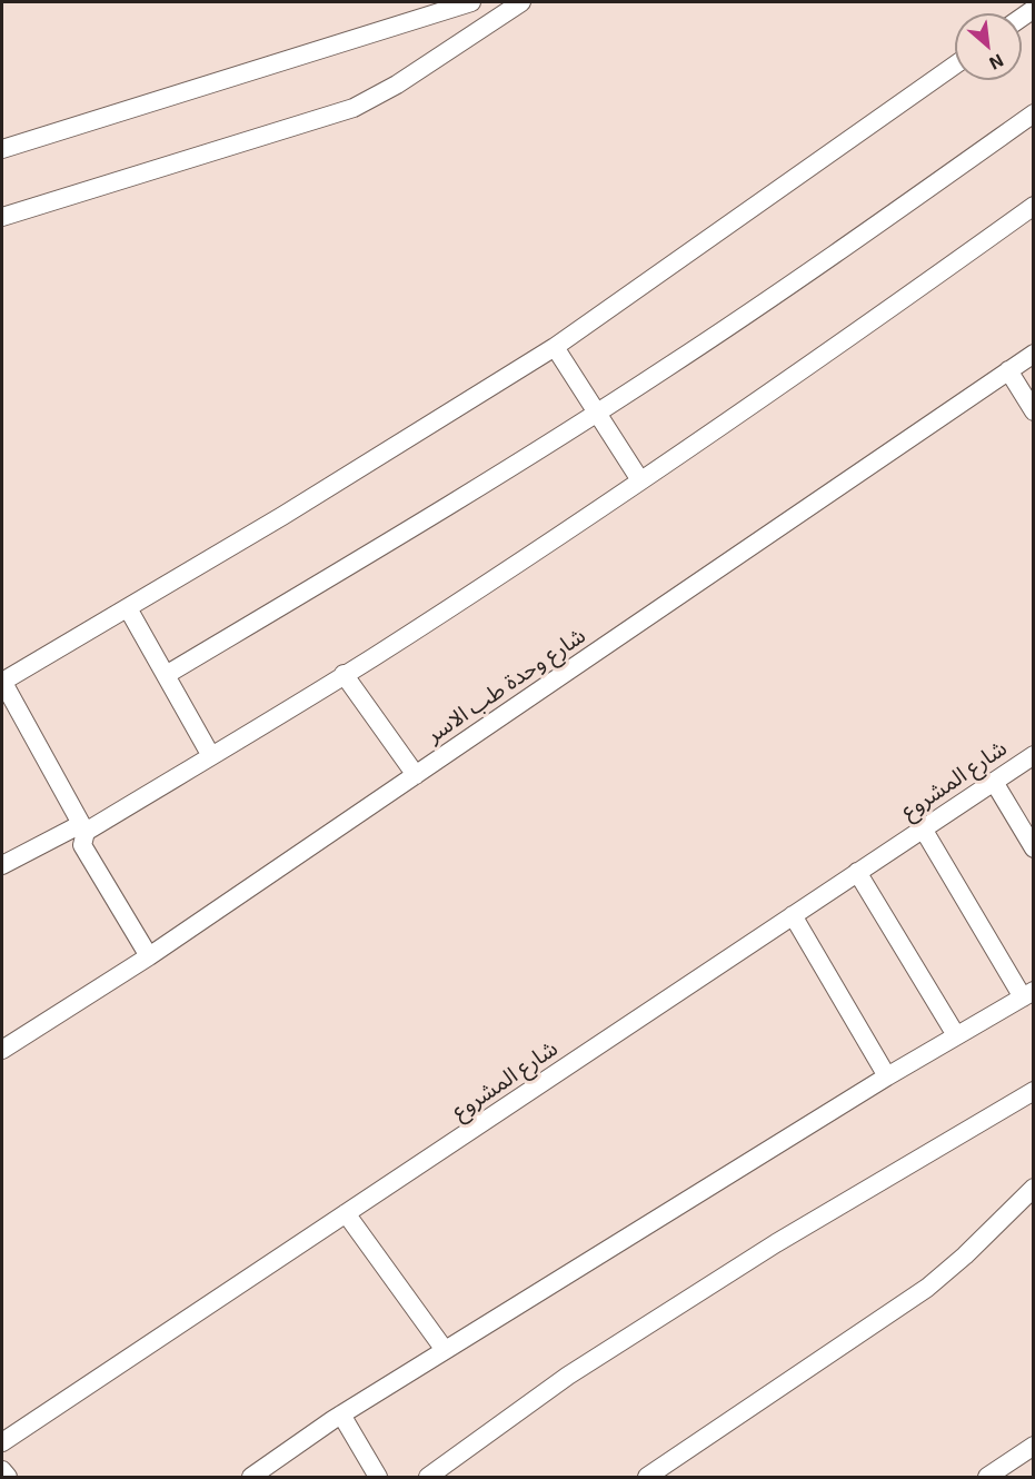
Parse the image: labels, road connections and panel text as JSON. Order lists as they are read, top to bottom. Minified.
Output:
{"streets":{"street":["شارع وحدة طب الاسر","شارع المشروع"]},"north":"bottom right"}
